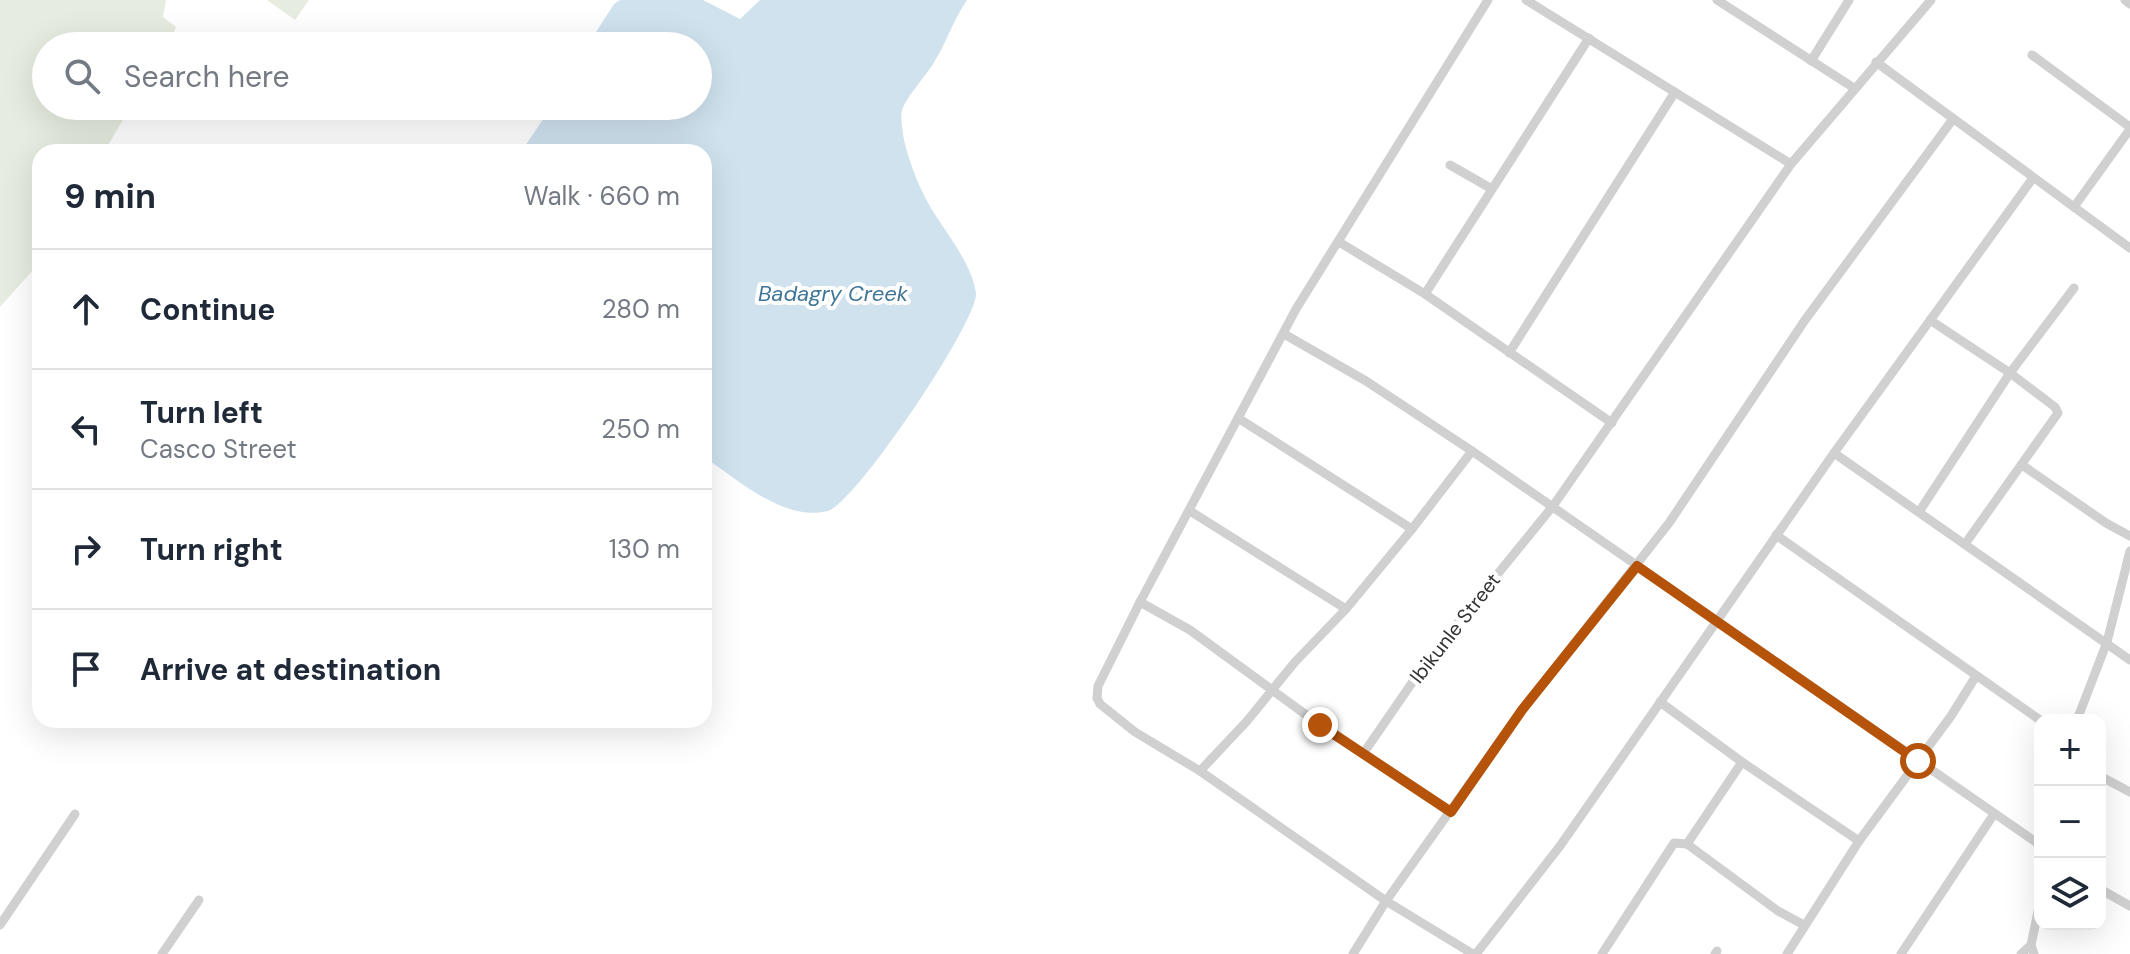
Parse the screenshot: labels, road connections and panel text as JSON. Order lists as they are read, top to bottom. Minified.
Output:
{"streets":{"street":["Ibikunle Street"]},"water":["Badagry Creek"],"page":{"search":"Search here","heading":["9 min","Walk · 660 m"],"list":[["Continue","280 m"],["Turn left","Casco Street","250 m"],["Turn right","130 m"],"Arrive at destination"],"map_buttons":["+","−"]}}
